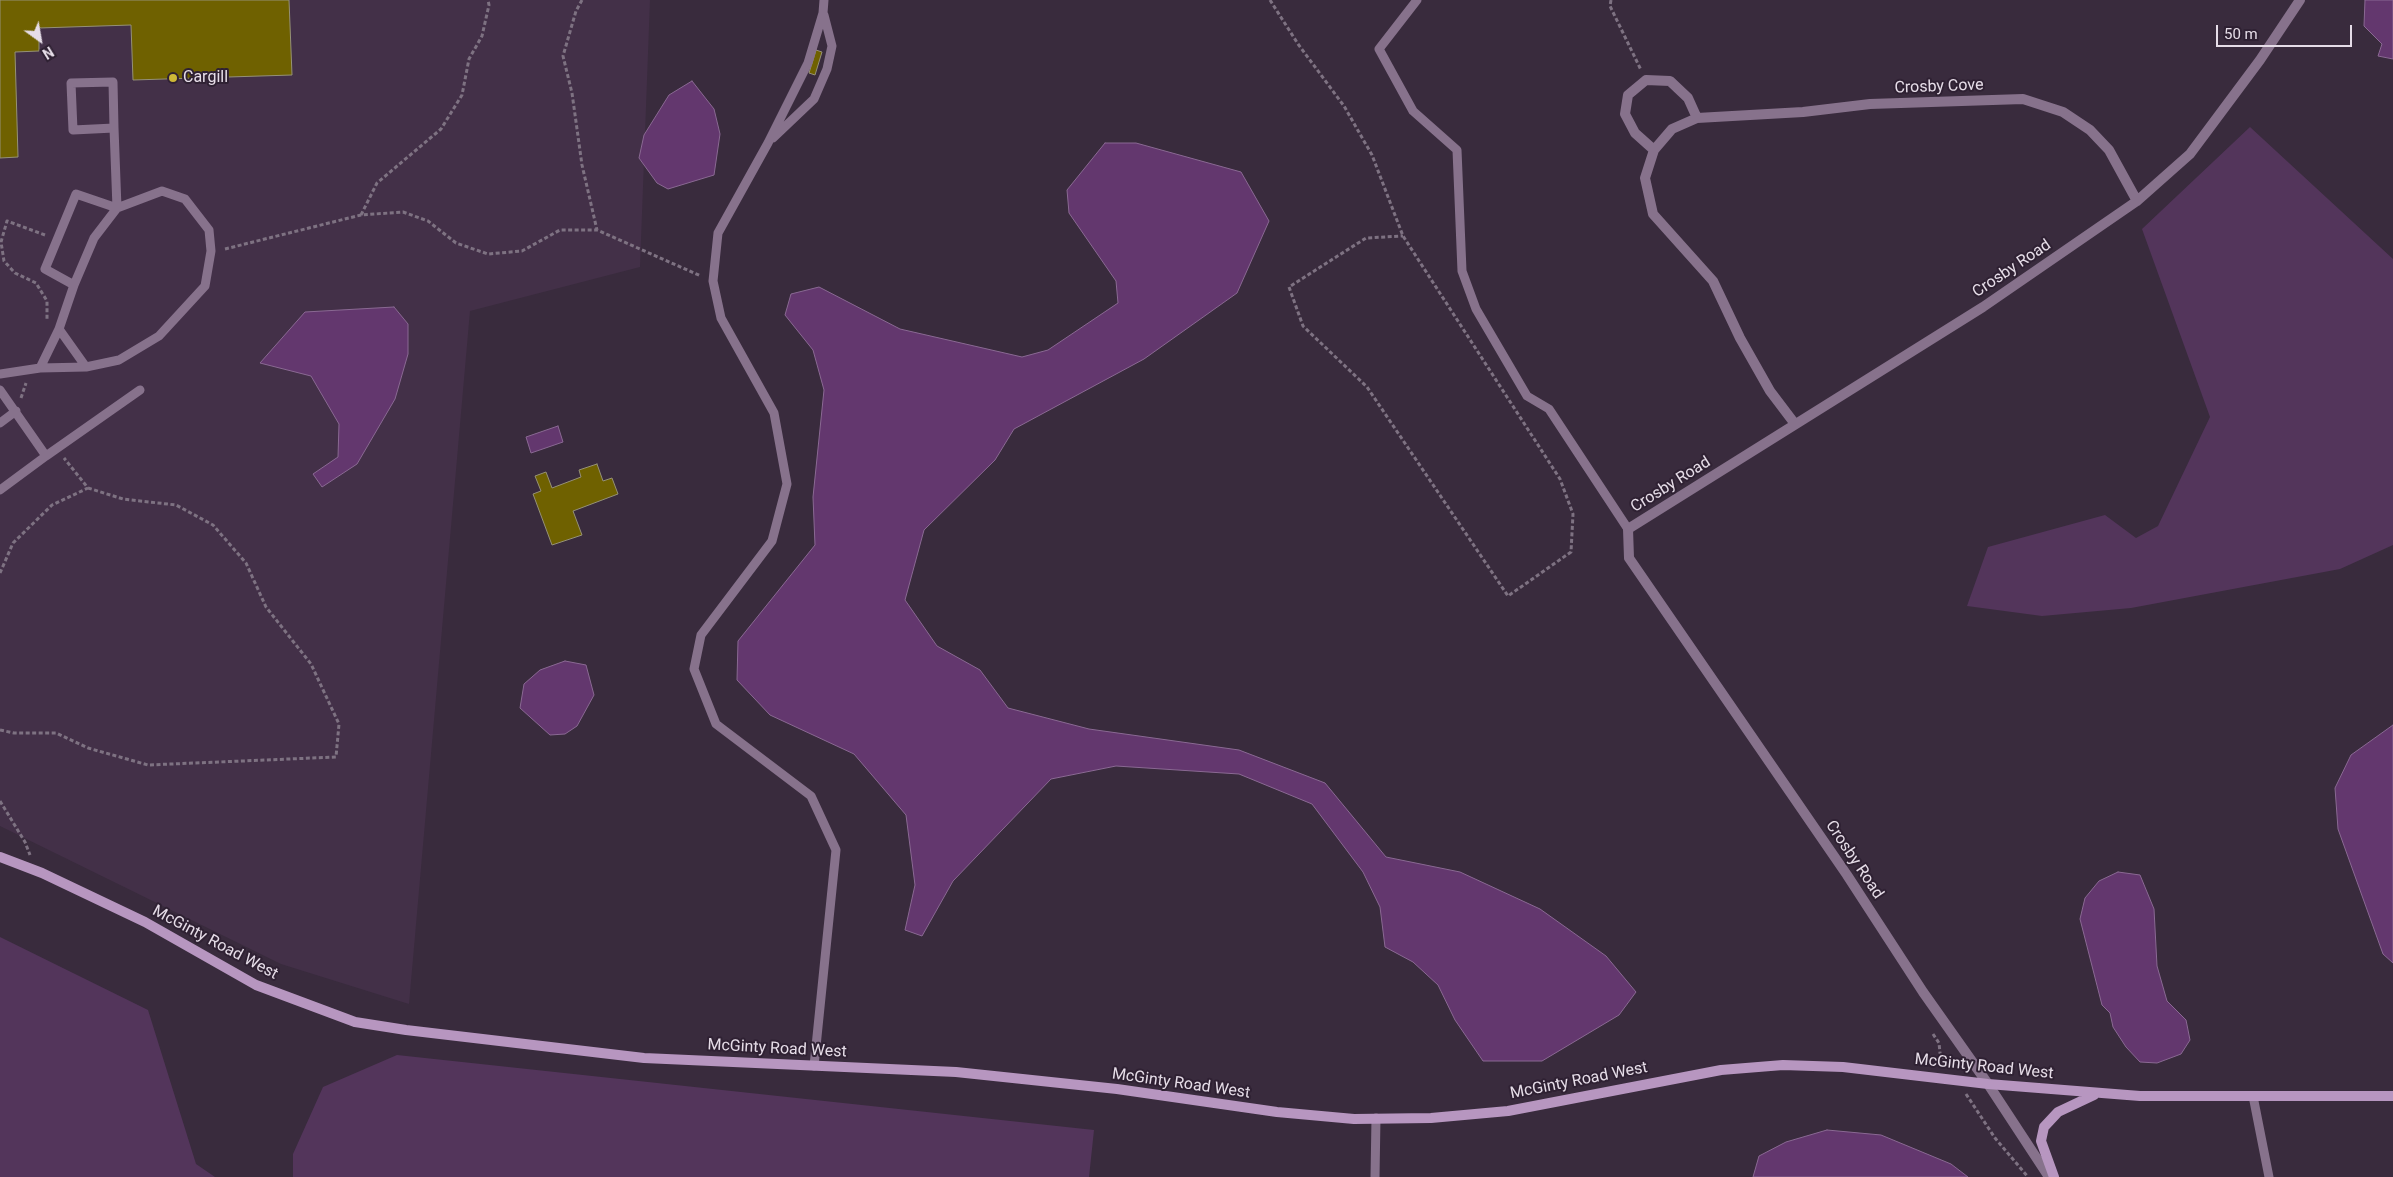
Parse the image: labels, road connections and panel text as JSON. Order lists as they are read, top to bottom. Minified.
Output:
{"streets":{"main road":["McGinty Road West"],"street":["Crosby Cove","Crosby Road"]},"crossings":[["Crosby Cove","Crosby Road"],["Crosby Road","McGinty Road West"]],"places":["Cargill"],"scale_bar":"50 m","north":"bottom right"}
